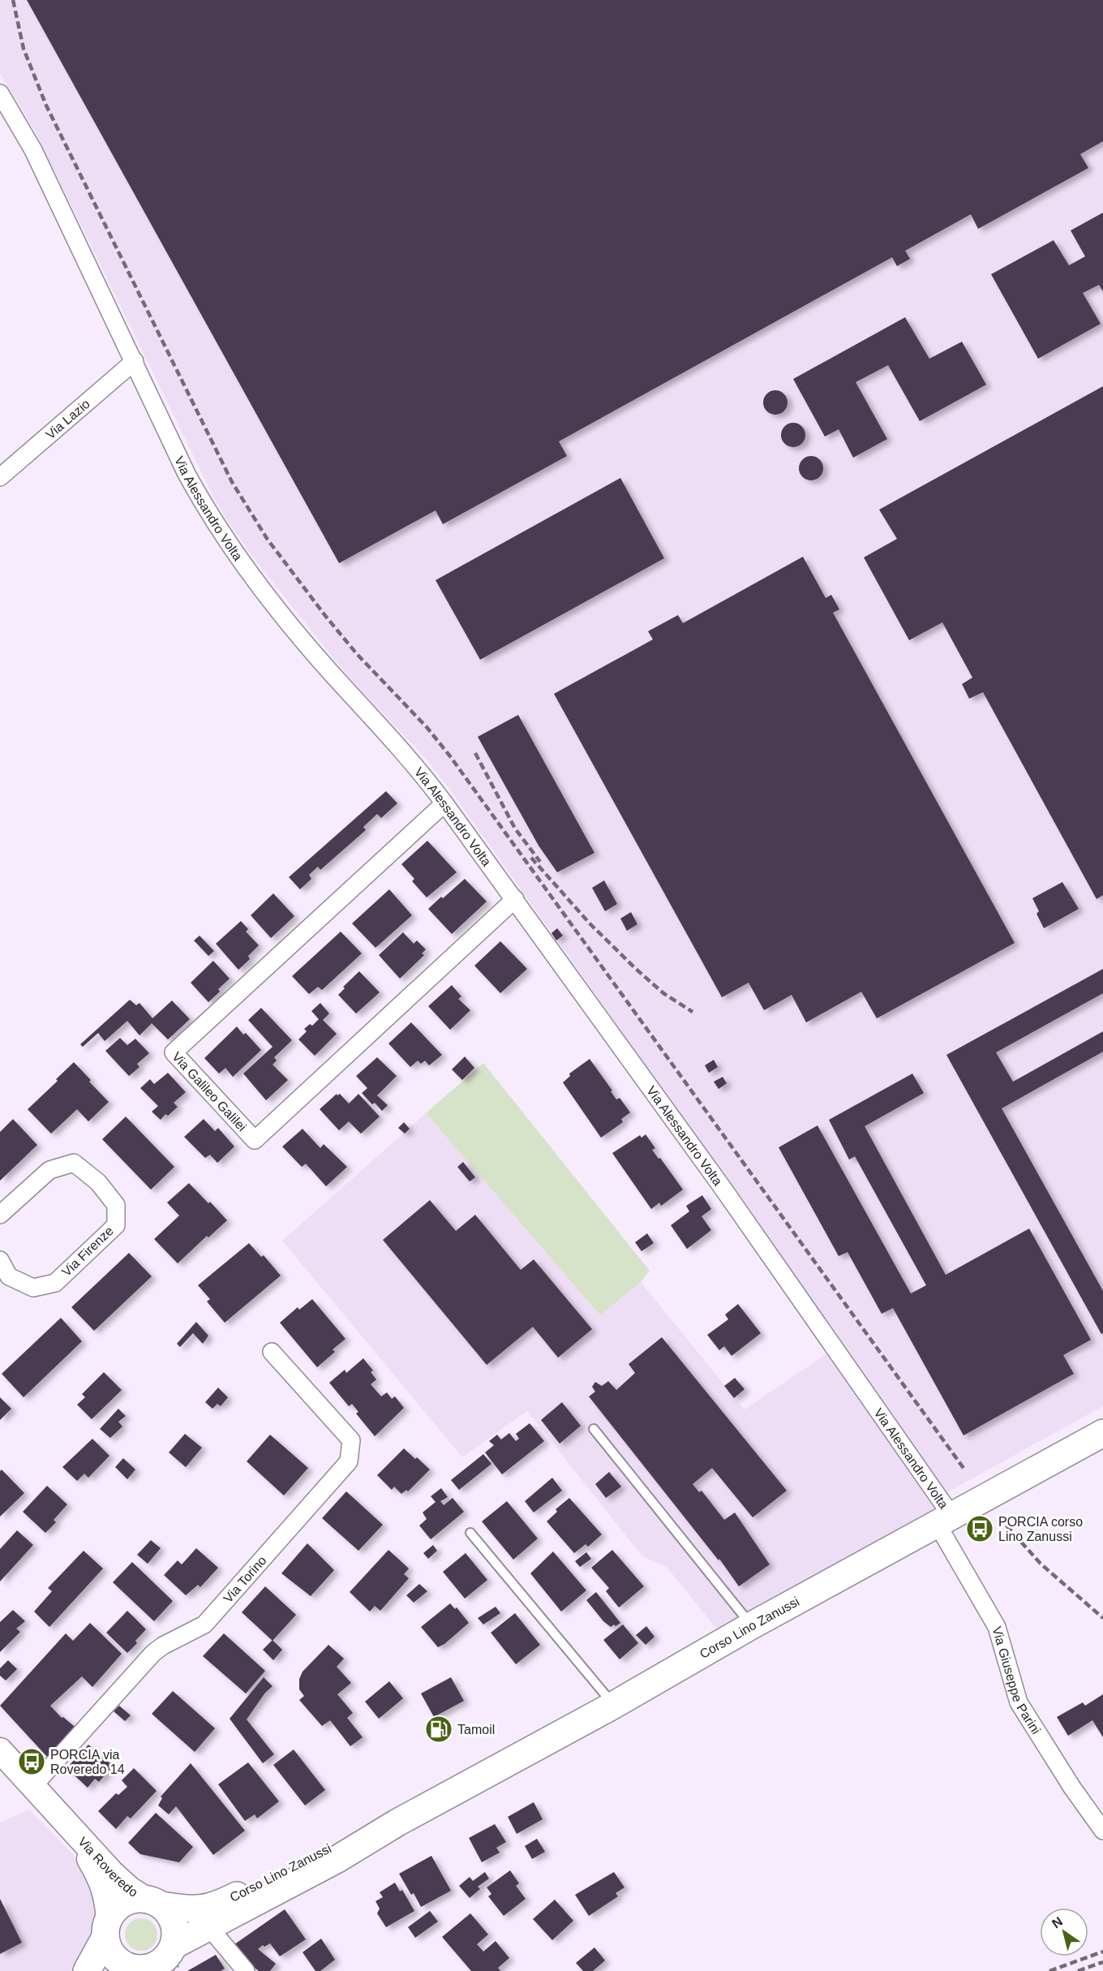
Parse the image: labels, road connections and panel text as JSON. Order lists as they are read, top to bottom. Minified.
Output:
{"streets":{"main road":["Corso Lino Zanussi","Via Roveredo"],"street":["Via Lazio","Via Alessandro Volta","Via Galileo Galilei","Via Firenze","Via Torino","Via Giuseppe Parini"]},"crossings":[["Via Lazio","Via Alessandro Volta"],["Via Alessandro Volta","Via Galileo Galilei"],["Via Alessandro Volta","Corso Lino Zanussi"],["Via Alessandro Volta","Via Giuseppe Parini"],["Via Torino","Via Roveredo"],["Corso Lino Zanussi","Via Giuseppe Parini"],["Corso Lino Zanussi","Via Roveredo"]],"places":{"bus stop":["PORCIA corso Lino Zanussi","PORCIA via Roveredo 14"],"fuel station":["Tamoil"]},"north":"top left"}
